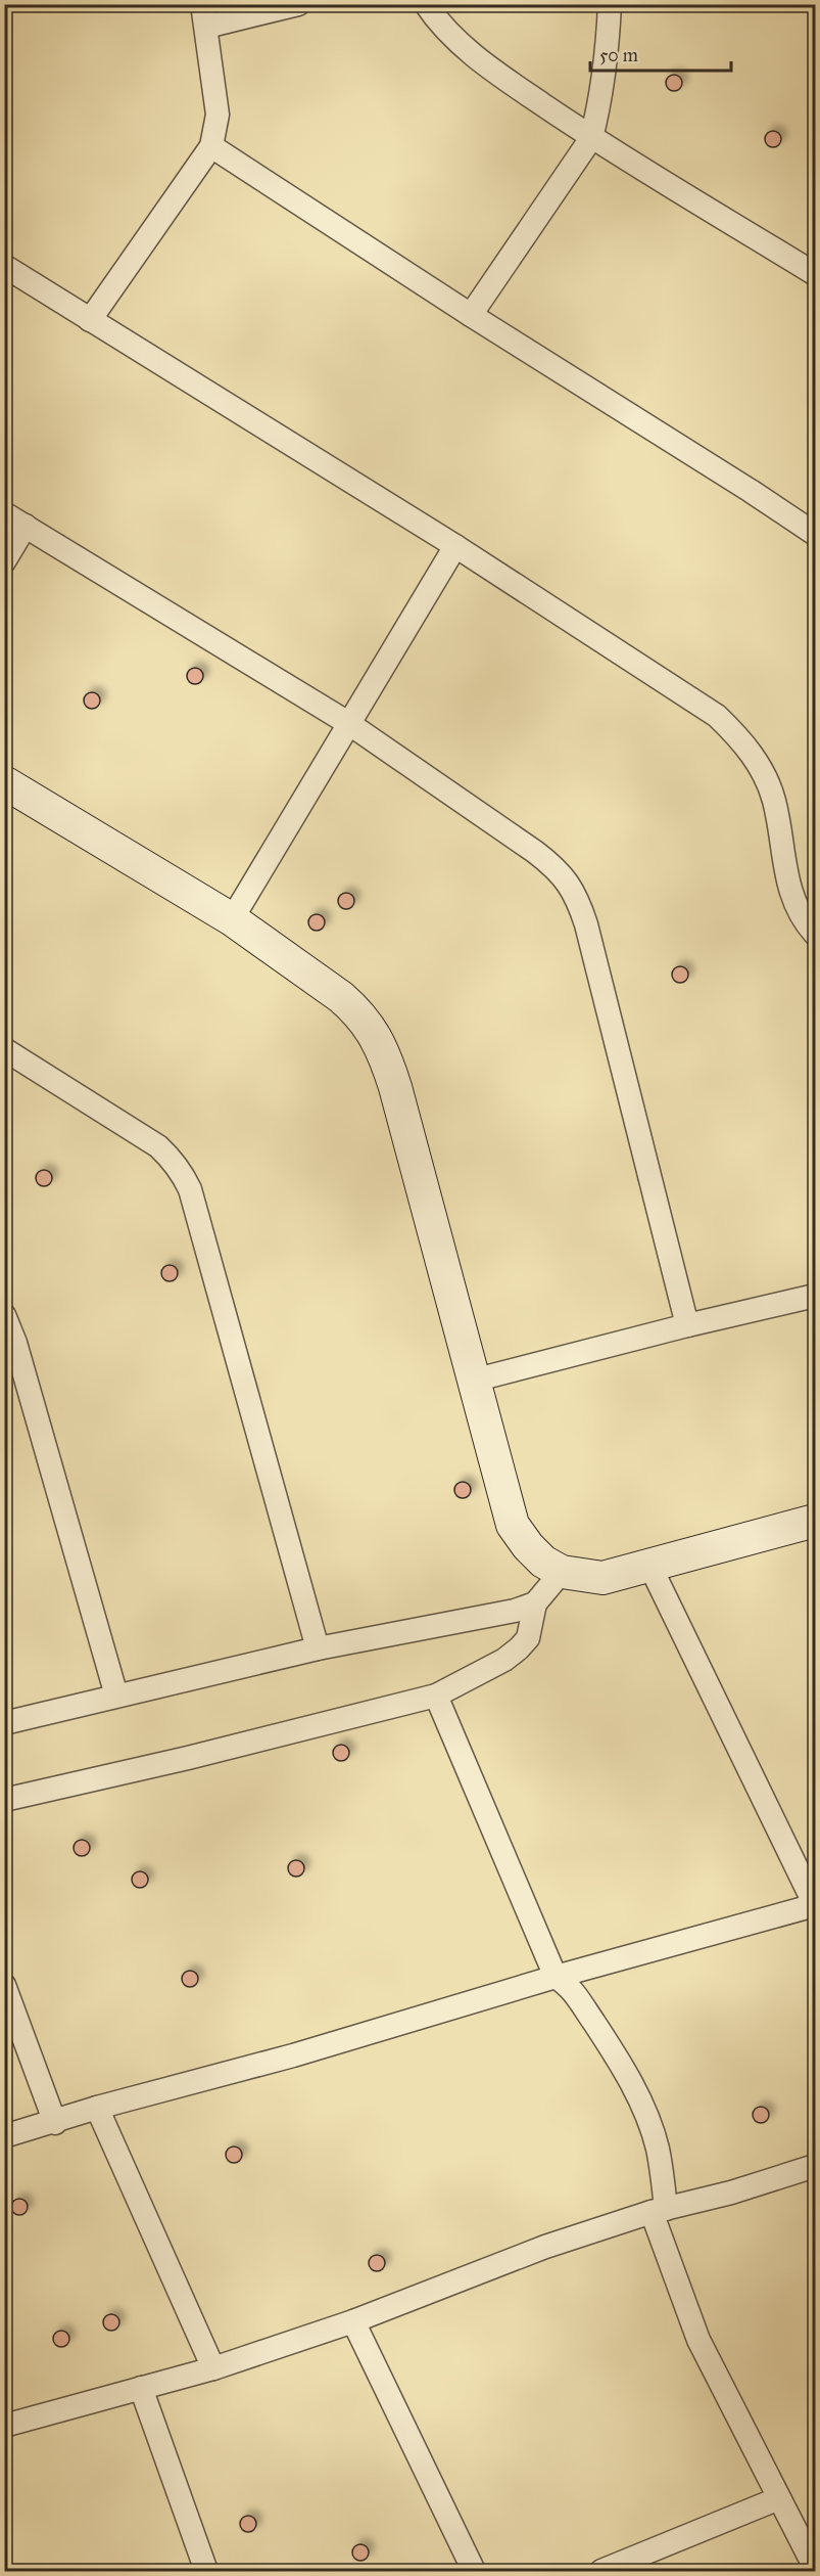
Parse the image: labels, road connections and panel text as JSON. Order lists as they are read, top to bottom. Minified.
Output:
{"scale_bar":"50 m"}
